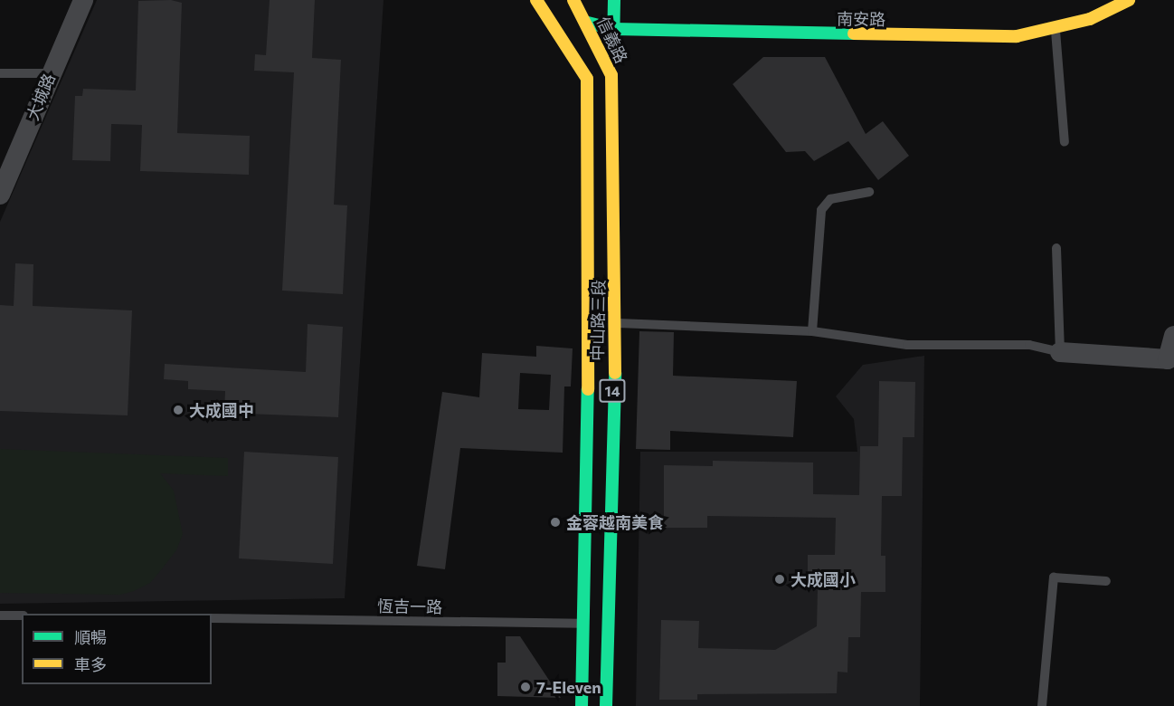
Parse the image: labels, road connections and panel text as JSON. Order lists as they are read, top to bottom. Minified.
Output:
{"streets":{"main road":["南安路","信義路","中山路三段","14"],"street":["大城路"],"lane":["恆吉一路"]},"crossings":[["南安路","信義路"],["南安路","中山路三段"],["信義路","中山路三段"],["中山路三段","恆吉一路"]],"places":["大成國中","金蓉越南美食","大成國小","7-Eleven"],"legend":["順暢","車多"]}
